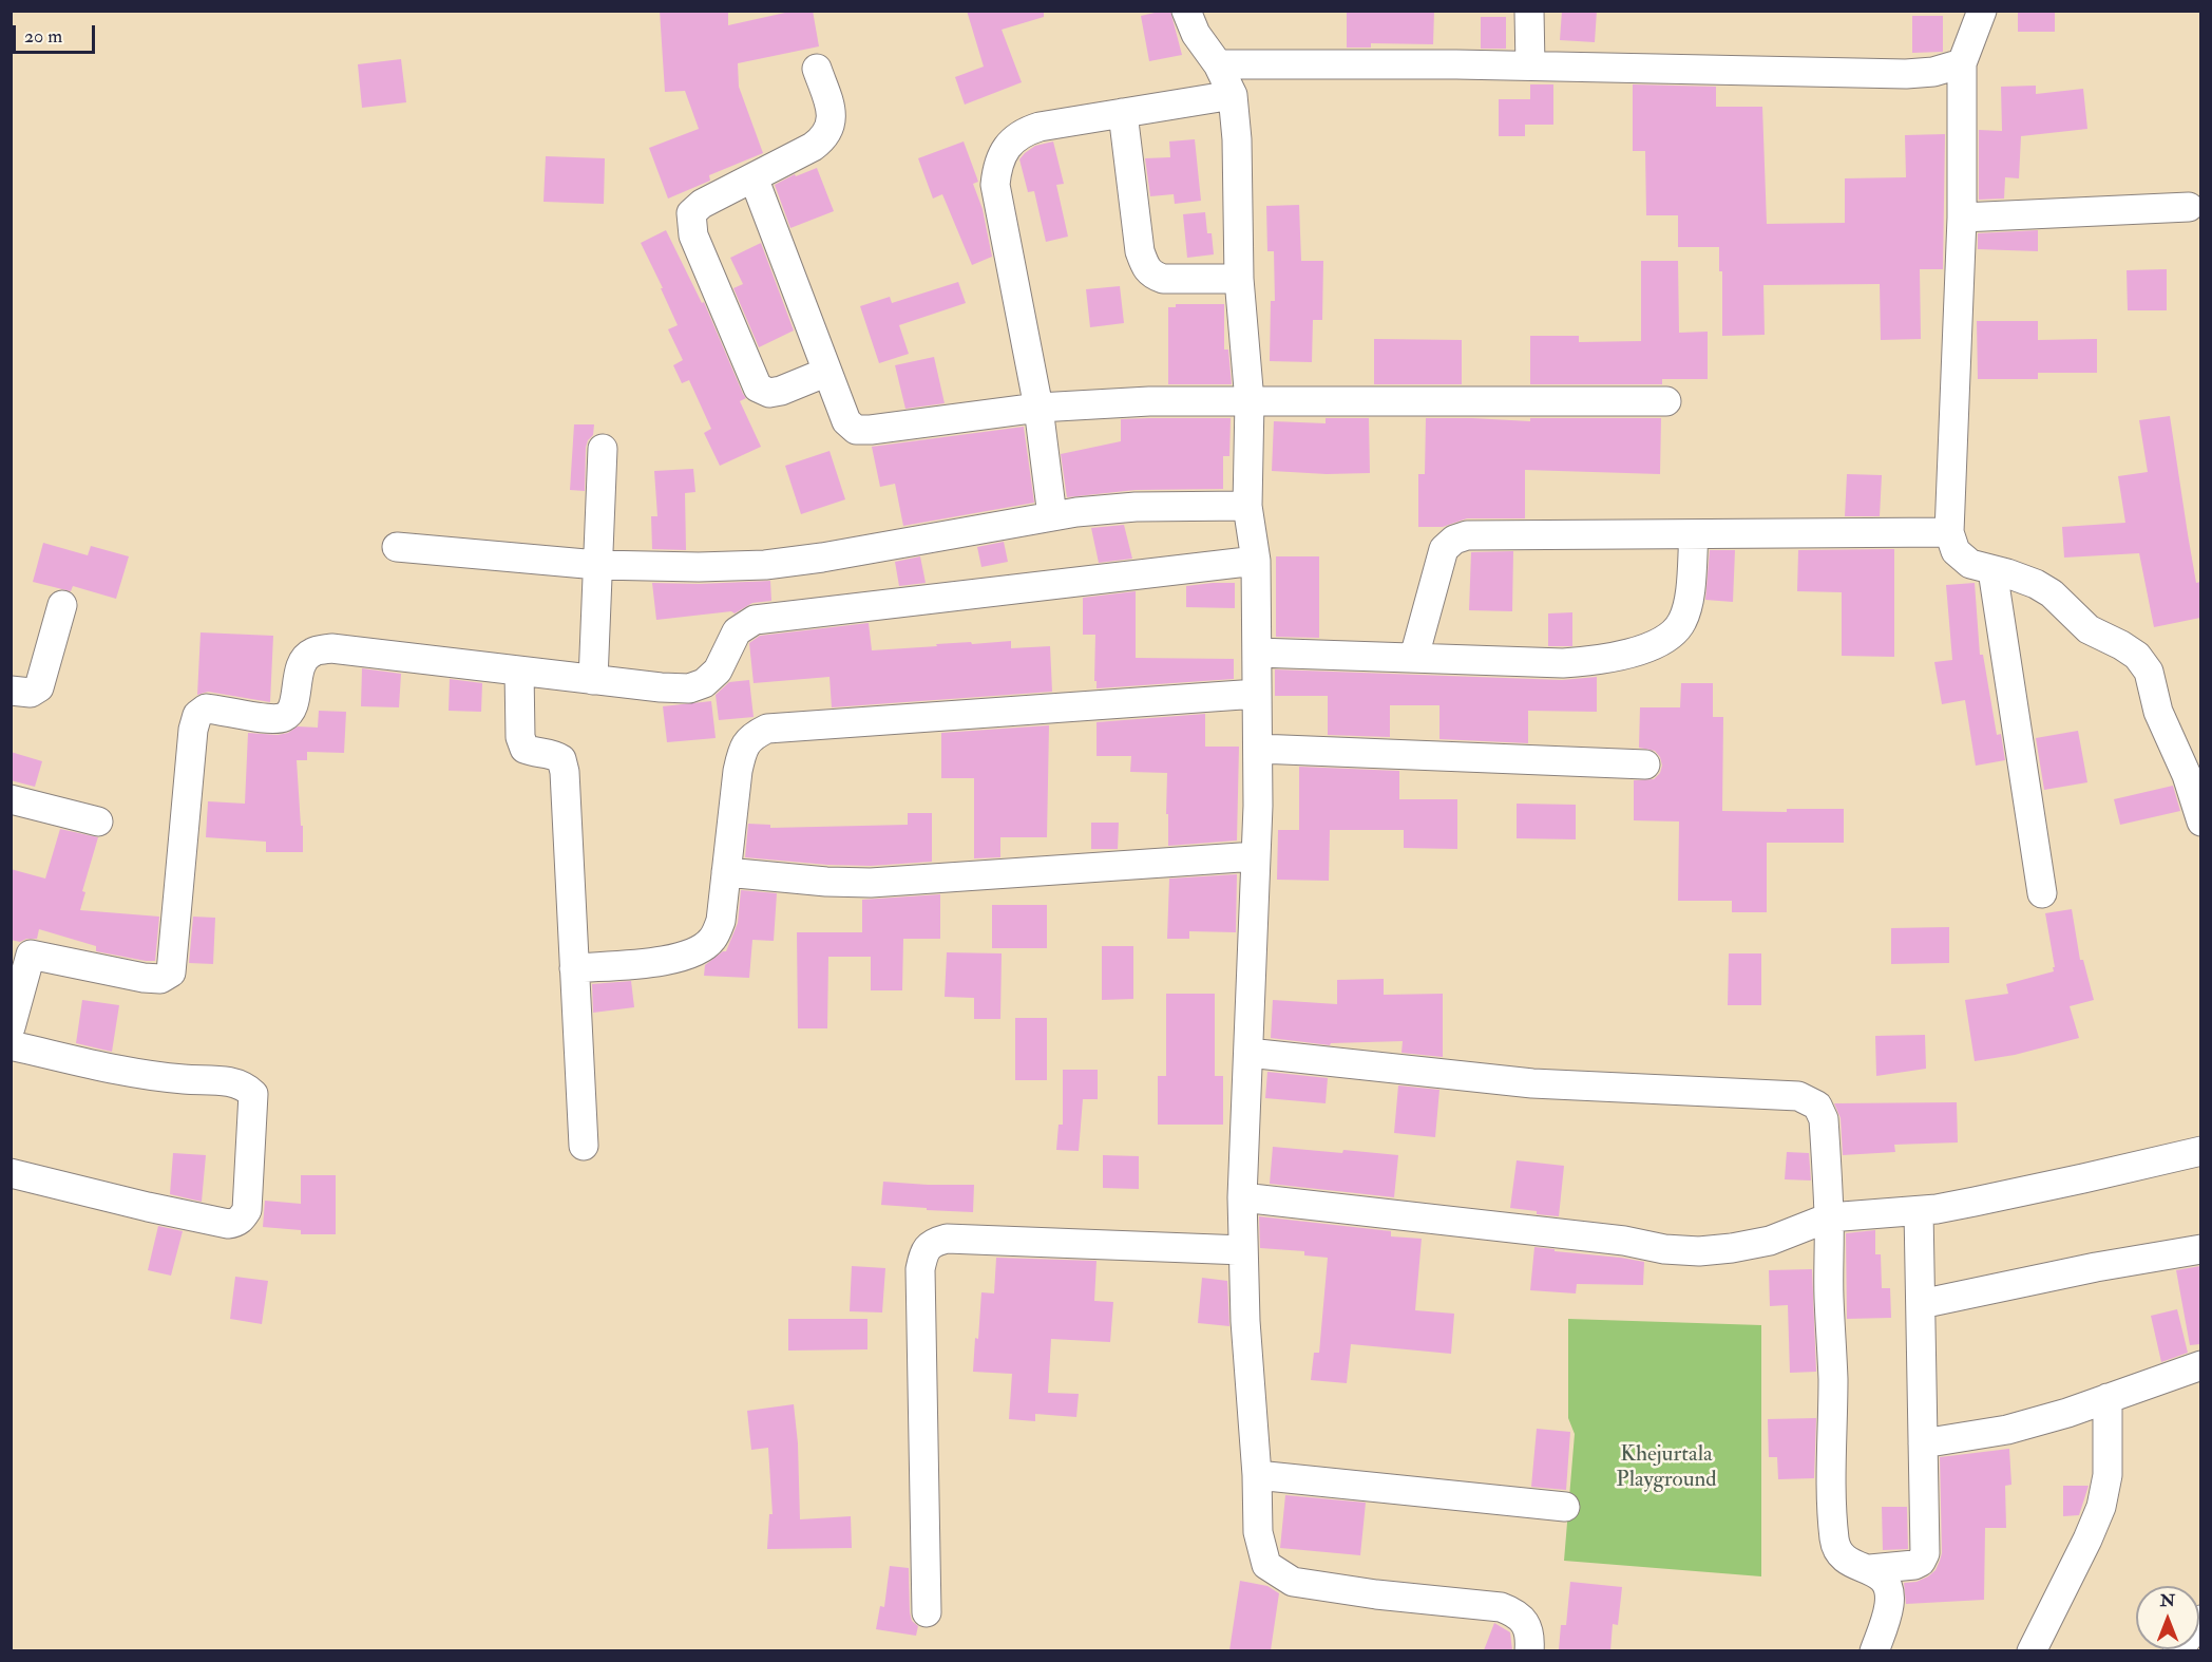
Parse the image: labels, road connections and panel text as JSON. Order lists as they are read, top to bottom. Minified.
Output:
{"parks":["Khejurtala Playground"],"scale_bar":"20 m","north":"top"}
